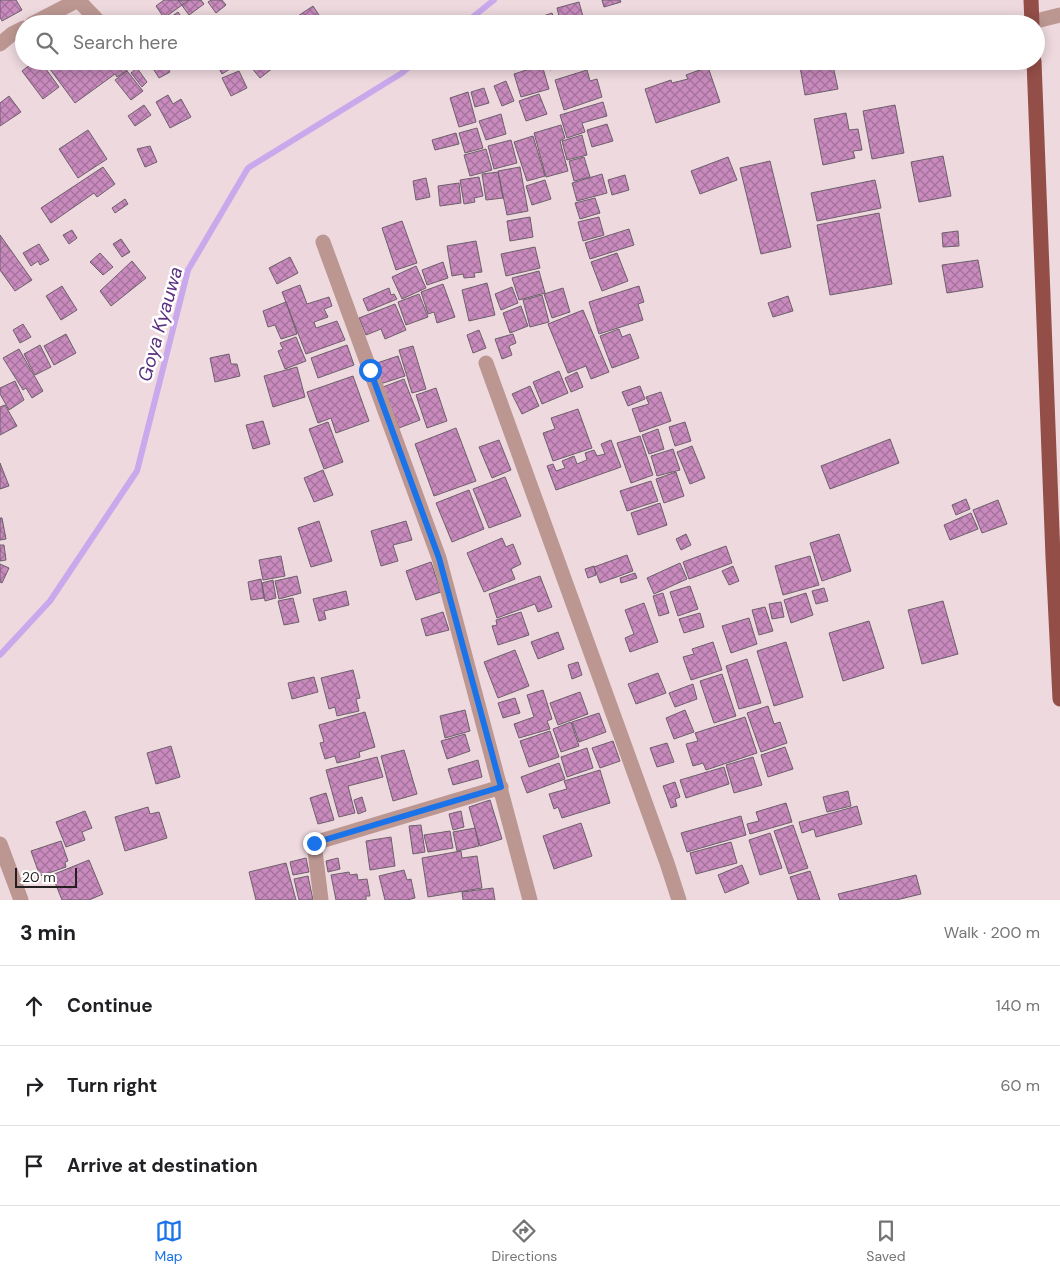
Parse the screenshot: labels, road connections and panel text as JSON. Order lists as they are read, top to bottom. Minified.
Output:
{"water":["Goya Kyauwa"],"scale_bar":"20 m","page":{"search":"Search here","scale":"20 m","heading":["3 min","Walk · 200 m"],"list":[["Continue","140 m"],["Turn right","60 m"],"Arrive at destination"],"nav":["Map","Directions","Saved"]}}
